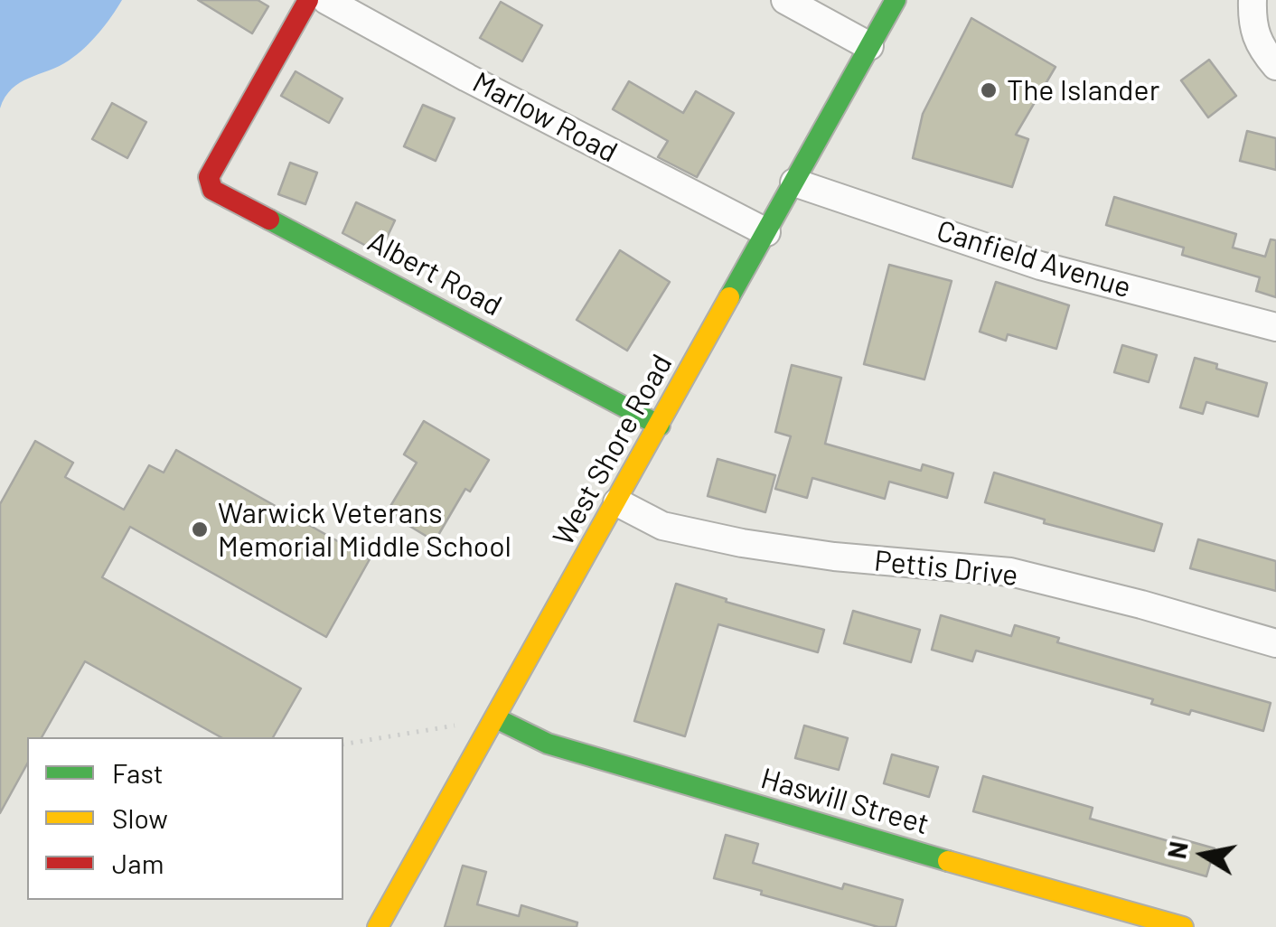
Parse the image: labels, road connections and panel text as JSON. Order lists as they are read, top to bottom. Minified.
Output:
{"streets":{"street":["Marlow Road","Canfield Avenue","Albert Road","West Shore Road","Pettis Drive","Haswill Street"]},"crossings":[["Marlow Road","West Shore Road"],["Canfield Avenue","West Shore Road"],["Albert Road","West Shore Road"],["West Shore Road","Pettis Drive"],["West Shore Road","Haswill Street"]],"places":["The Islander","Warwick Veterans Memorial Middle School"],"legend":["Fast","Slow","Jam"],"north":"left"}
